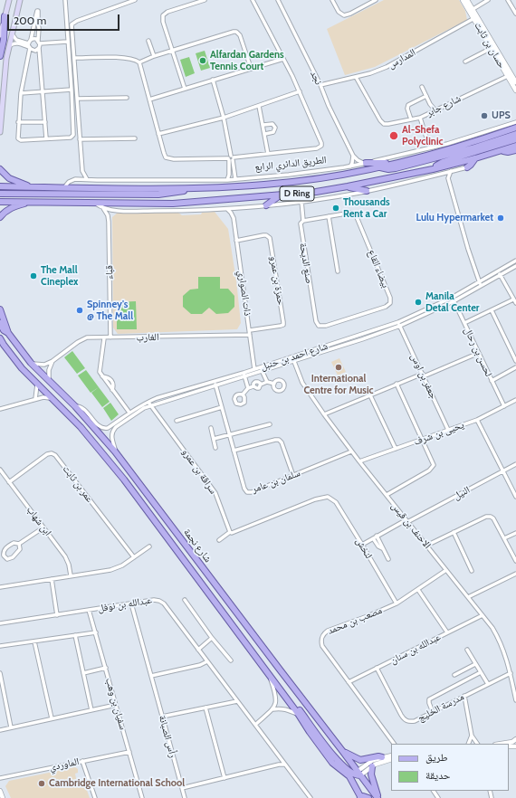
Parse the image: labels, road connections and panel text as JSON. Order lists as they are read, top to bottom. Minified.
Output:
{"streets":{"main road":["الطريق الدائري الرابع","D Ring","شارع نجمة"],"street":["حسان بن ثابت","المدارس","نجد","شارع جابر","صنع الديحة","بيضاء القاع","قباء","حمزة بن عمرو","ذات الصواري","الغارب","لحسن بن رحال","شارع احمد بن حنبل","جعفر بن اوس","يحيى بن شرف","سراقة بن عمرو","سلمان بن عامر","عمر بن ثابت","النيل","ابن شهاب","الاحنف بن قيس","لنخش","عبدالله بن نوفل","مصعب بن محمد","عبدالله بن سنان","سفيان بن وهب","مدرسة الخليج","رأس الصبانة","الماوردي"]},"crossings":[["حسان بن ثابت","المدارس"],["حسان بن ثابت","شارع جابر"],["المدارس","نجد"],["المدارس","شارع جابر"],["صنع الديحة","بيضاء القاع"],["قباء","الغارب"],["حمزة بن عمرو","ذات الصواري"],["ذات الصواري","الغارب"],["ذات الصواري","شارع احمد بن حنبل"],["الغارب","شارع نجمة"],["لحسن بن رحال","شارع احمد بن حنبل"],["لحسن بن رحال","يحيى بن شرف"],["شارع احمد بن حنبل","جعفر بن اوس"],["شارع احمد بن حنبل","سراقة بن عمرو"],["شارع احمد بن حنبل","سلمان بن عامر"],["شارع احمد بن حنبل","الاحنف بن قيس"],["شارع احمد بن حنبل","شارع نجمة"],["جعفر بن اوس","يحيى بن شرف"],["يحيى بن شرف","الاحنف بن قيس"],["سراقة بن عمرو","لنخش"],["سلمان بن عامر","الاحنف بن قيس"],["عمر بن ثابت","ابن شهاب"],["النيل","الاحنف بن قيس"],["النيل","لنخش"],["الاحنف بن قيس","مصعب بن محمد"],["الاحنف بن قيس","عبدالله بن سنان"],["الاحنف بن قيس","مدرسة الخليج"],["لنخش","مصعب بن محمد"],["عبدالله بن نوفل","سفيان بن وهب"],["عبدالله بن نوفل","رأس الصبانة"],["مصعب بن محمد","عبدالله بن سنان"],["عبدالله بن سنان","مدرسة الخليج"],["سفيان بن وهب","الماوردي"]],"places":["Alfardan Gardens Tennis Court","UPS","Al-Shefa Polyclinic","Thousands Rent a Car","Lulu Hypermarket","The Mall Cineplex","Manila Detal Center","Spinney's @ The Mall","International Centre for Music","Cambridge International School"],"legend":["طريق","حديقة"],"scale_bar":"200 m"}
